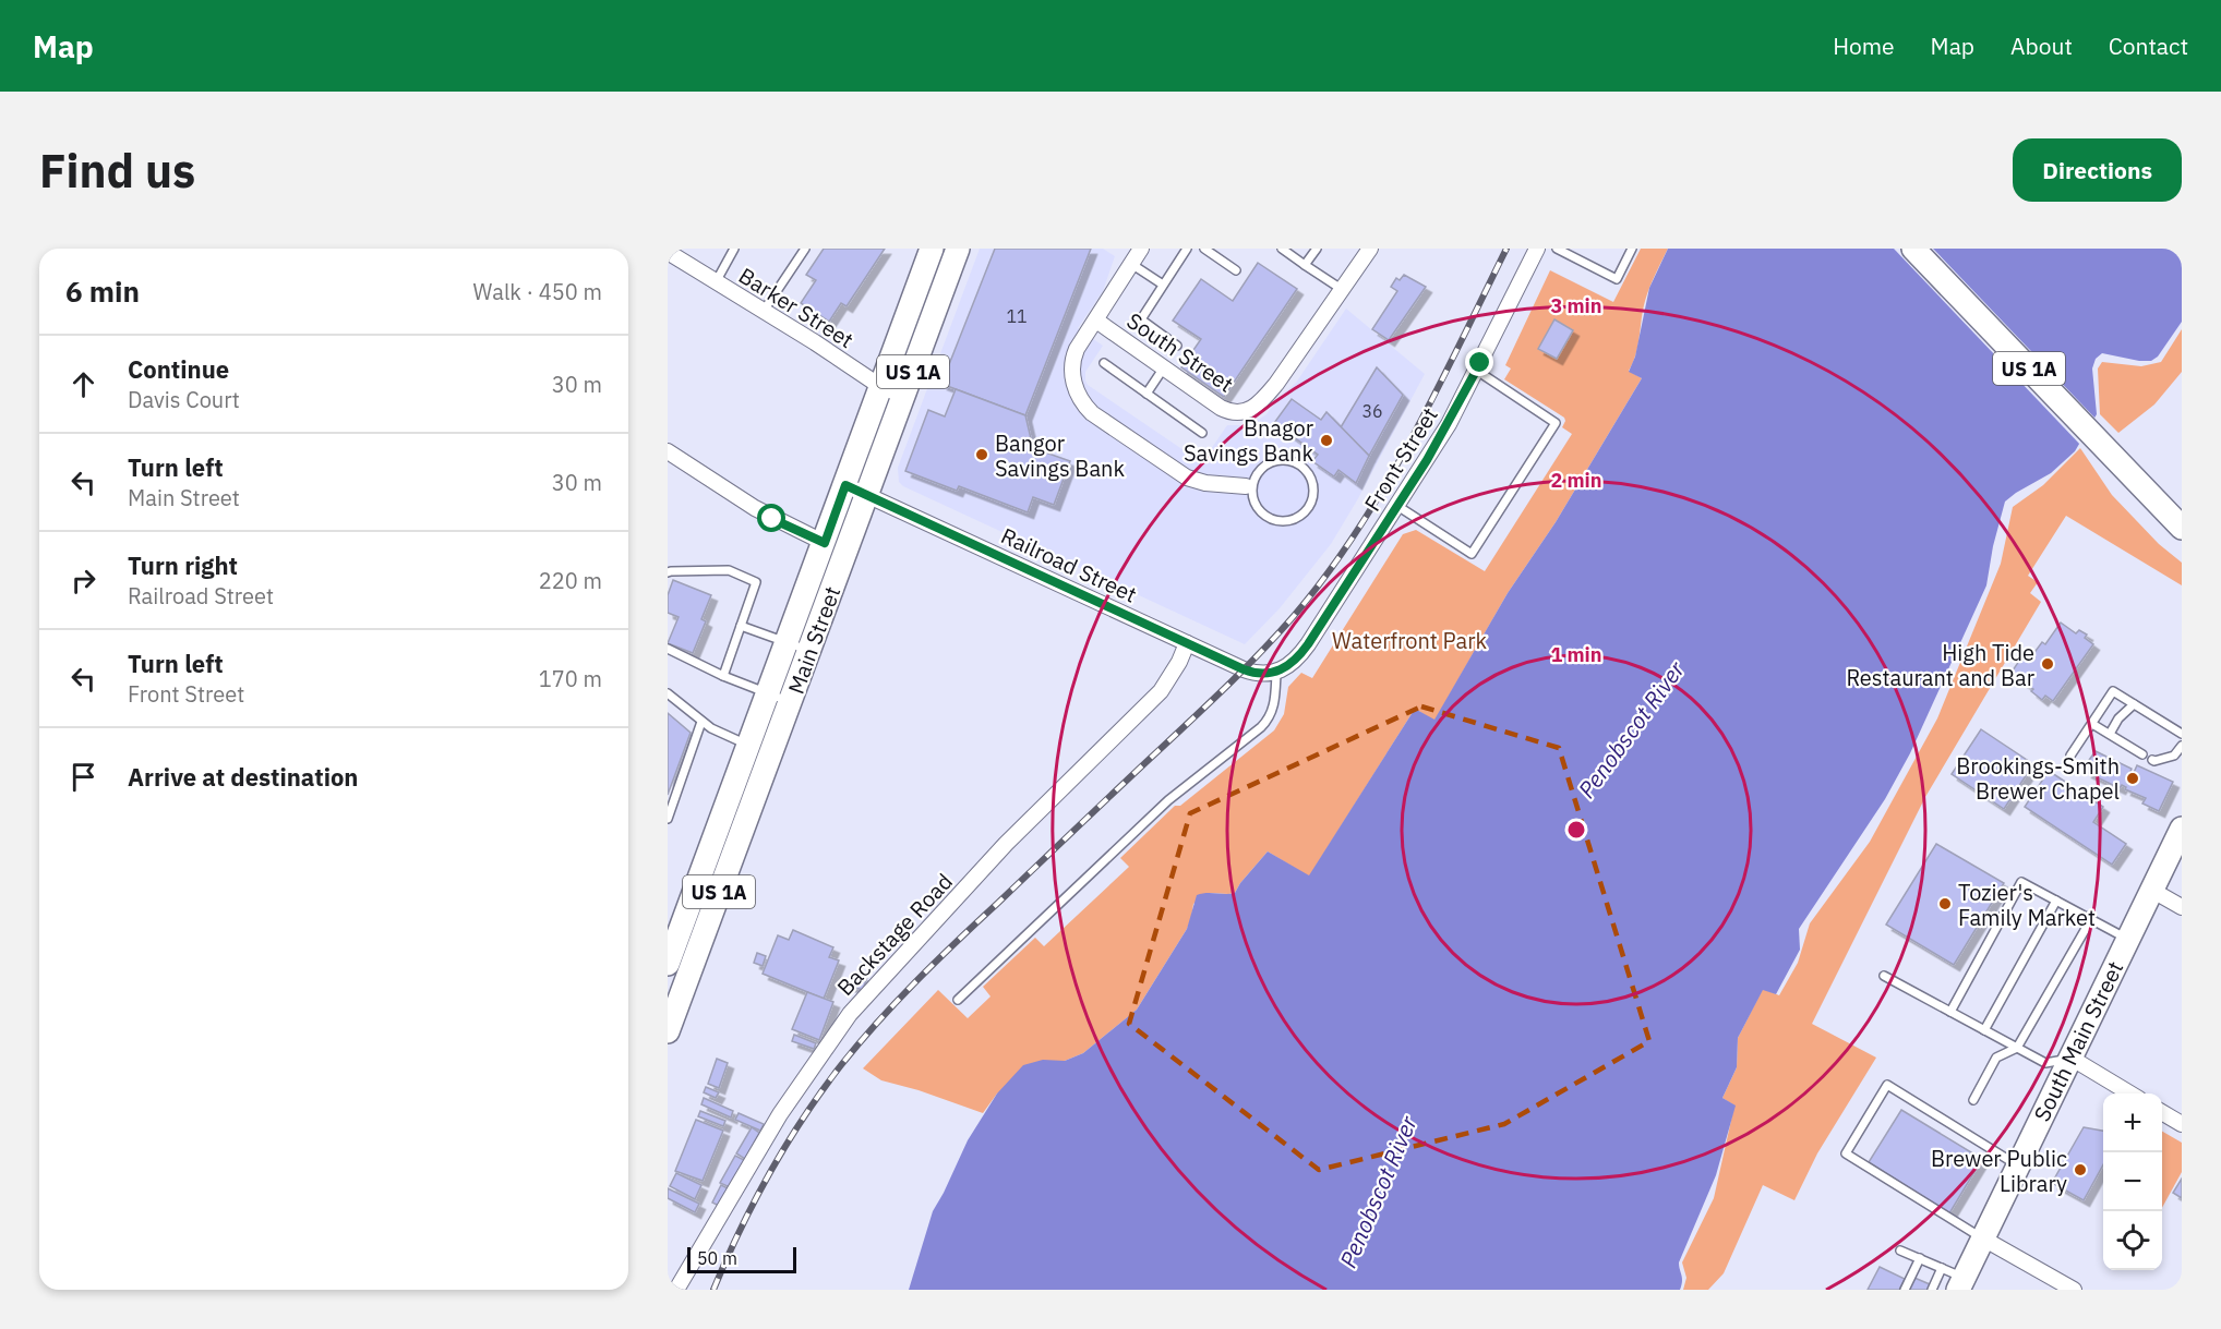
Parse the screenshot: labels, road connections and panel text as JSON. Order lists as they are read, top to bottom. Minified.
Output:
{"streets":{"main road":["US 1A","Main Street","South Main Street"],"street":["Barker Street","South Street","Front Street","Railroad Street","Backstage Road"]},"crossings":[["Barker Street","Main Street"],["Front Street","Railroad Street"],["Railroad Street","Main Street"],["Railroad Street","Backstage Road"]],"water":["Penobscot River"],"parks":["Waterfront Park"],"places":["Bnagor Savings Bank","Bangor Savings Bank","High Tide Restaurant and Bar","Brookings-Smith Brewer Chapel","Tozier's Family Market","Brewer Public Library"],"house_numbers":["11","36"],"scale_bar":"50 m","page":{"header":"Map","nav":["Home","Map","About","Contact"],"buttons":"Directions","title":"Find us","heading":["6 min","Walk · 450 m"],"list":[["Continue","Davis Court","30 m"],["Turn left","Main Street","30 m"],["Turn right","Railroad Street","220 m"],["Turn left","Front Street","170 m"],"Arrive at destination"],"map_buttons":["+","−"],"scale":"50 m"},"rings":["3 min","2 min","1 min"]}
